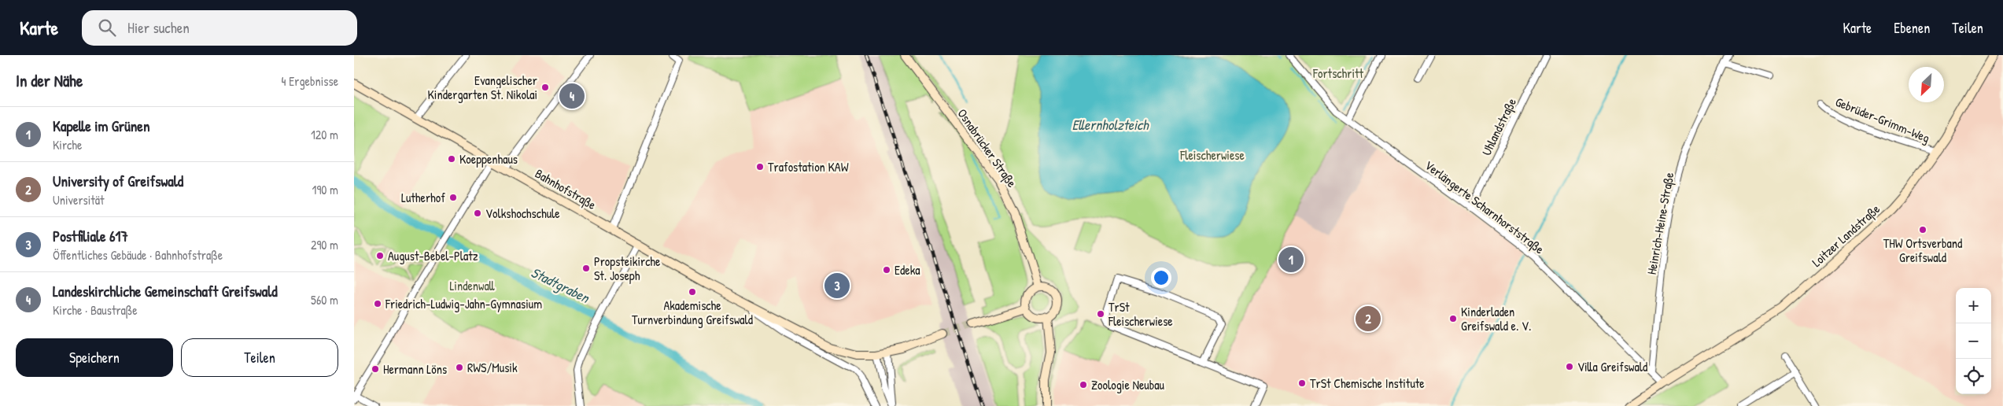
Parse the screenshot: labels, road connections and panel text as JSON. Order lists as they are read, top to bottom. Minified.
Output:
{"streets":{"main road":["Osnabrücker Straße","Bahnhofstraße","Loitzer Landstraße"],"street":["Gebrüder-Grimm-Weg","Uhlandstraße","Verlängerte Scharnhorststraße","Heinrich-Heine-Straße"]},"crossings":[["Gebrüder-Grimm-Weg","Loitzer Landstraße"],["Uhlandstraße","Verlängerte Scharnhorststraße"],["Verlängerte Scharnhorststraße","Heinrich-Heine-Straße"],["Verlängerte Scharnhorststraße","Loitzer Landstraße"]],"water":["Ellernholzteich","Stadtgraben"],"parks":["Fortschritt","Fleischerwiese","Lindenwall"],"places":["Evangelischer Kindergarten St. Nikolai","Koeppenhaus","Trafostation KAW","Lutherhof","Volkshochschule","THW Ortsverband Greifswald","August-Bebel-Platz","Propsteikirche St. Joseph","Edeka","Akademische Turnverbindung Greifswald","Friedrich-Ludwig-Jahn-Gymnasium","TrSt Fleischerwiese","Kinderladen Greifswald e. V.","Villa Greifswald","RWS/Musik","Hermann Löns","TrSt Chemische Institute","Zoologie Neubau"],"north":"bottom left","page":{"header":"Karte","search":"Hier suchen","nav":["Karte","Ebenen","Teilen"],"heading":["In der Nähe","4 Ergebnisse"],"pins":["4","1","3","2"],"list":[{"mark":"1","name":"Kapelle im Grünen","note":"Kirche","value":"120 m"},{"mark":"2","name":"University of Greifswald","note":"Universität","value":"190 m"},{"mark":"3","name":"Postfiliale 617","note":"Öffentliches Gebäude · Bahnhofstraße","value":"290 m"},{"mark":"4","name":"Landeskirchliche Gemeinschaft Greifswald","note":"Kirche · Baustraße","value":"560 m"}],"map_buttons":["+","−"],"buttons":["Speichern","Teilen"]}}
